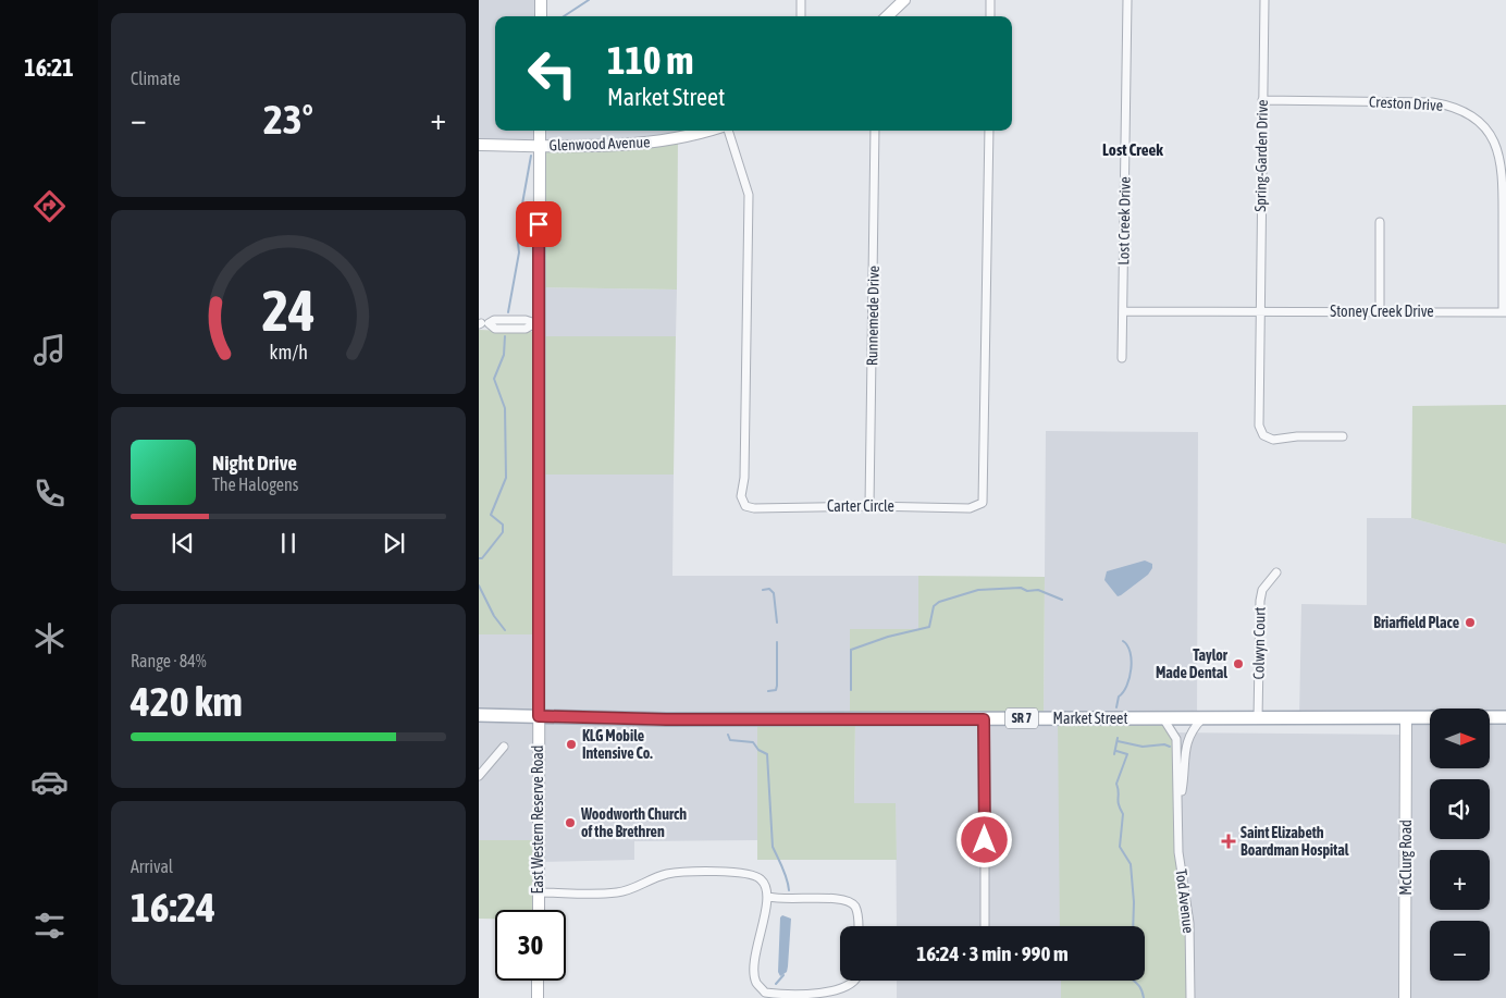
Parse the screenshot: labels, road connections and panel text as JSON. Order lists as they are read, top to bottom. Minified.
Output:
{"streets":{"main road":["Glenwood Avenue","SR 7","Market Street","East Western Reserve Road","McClurg Road"],"street":["Creston Drive","Spring-Garden Drive","Lost Creek Drive","Stoney Creek Drive","Runnemede Drive","Carter Circle","Colwyn Court","Tod Avenue"]},"crossings":[["Creston Drive","Spring-Garden Drive"],["Creston Drive","Stoney Creek Drive"],["Glenwood Avenue","East Western Reserve Road"],["Spring-Garden Drive","Stoney Creek Drive"],["Runnemede Drive","Carter Circle"],["Colwyn Court","Market Street"],["Market Street","East Western Reserve Road"],["Market Street","McClurg Road"],["Market Street","Tod Avenue"]],"districts":["Lost Creek"],"places":{"other":["Briarfield Place","Taylor Made Dental","KLG Mobile Intensive Co.","Woodworth Church of the Brethren"],"health":["Saint Elizabeth Boardman Hospital"]},"north":"right","page":{"tabs":"16:21","tile":["Climate",["Range · 84%","420 km"],["Arrival","16:24"]],"turn":["110 m","Market Street"],"heat":["−","23°","+"],"song":["Night Drive","The Halogens"],"map_buttons":["+","−"],"limit":"30","trip":"16:24 · 3 min · 990 m","gauge":["24","km/h"]}}
